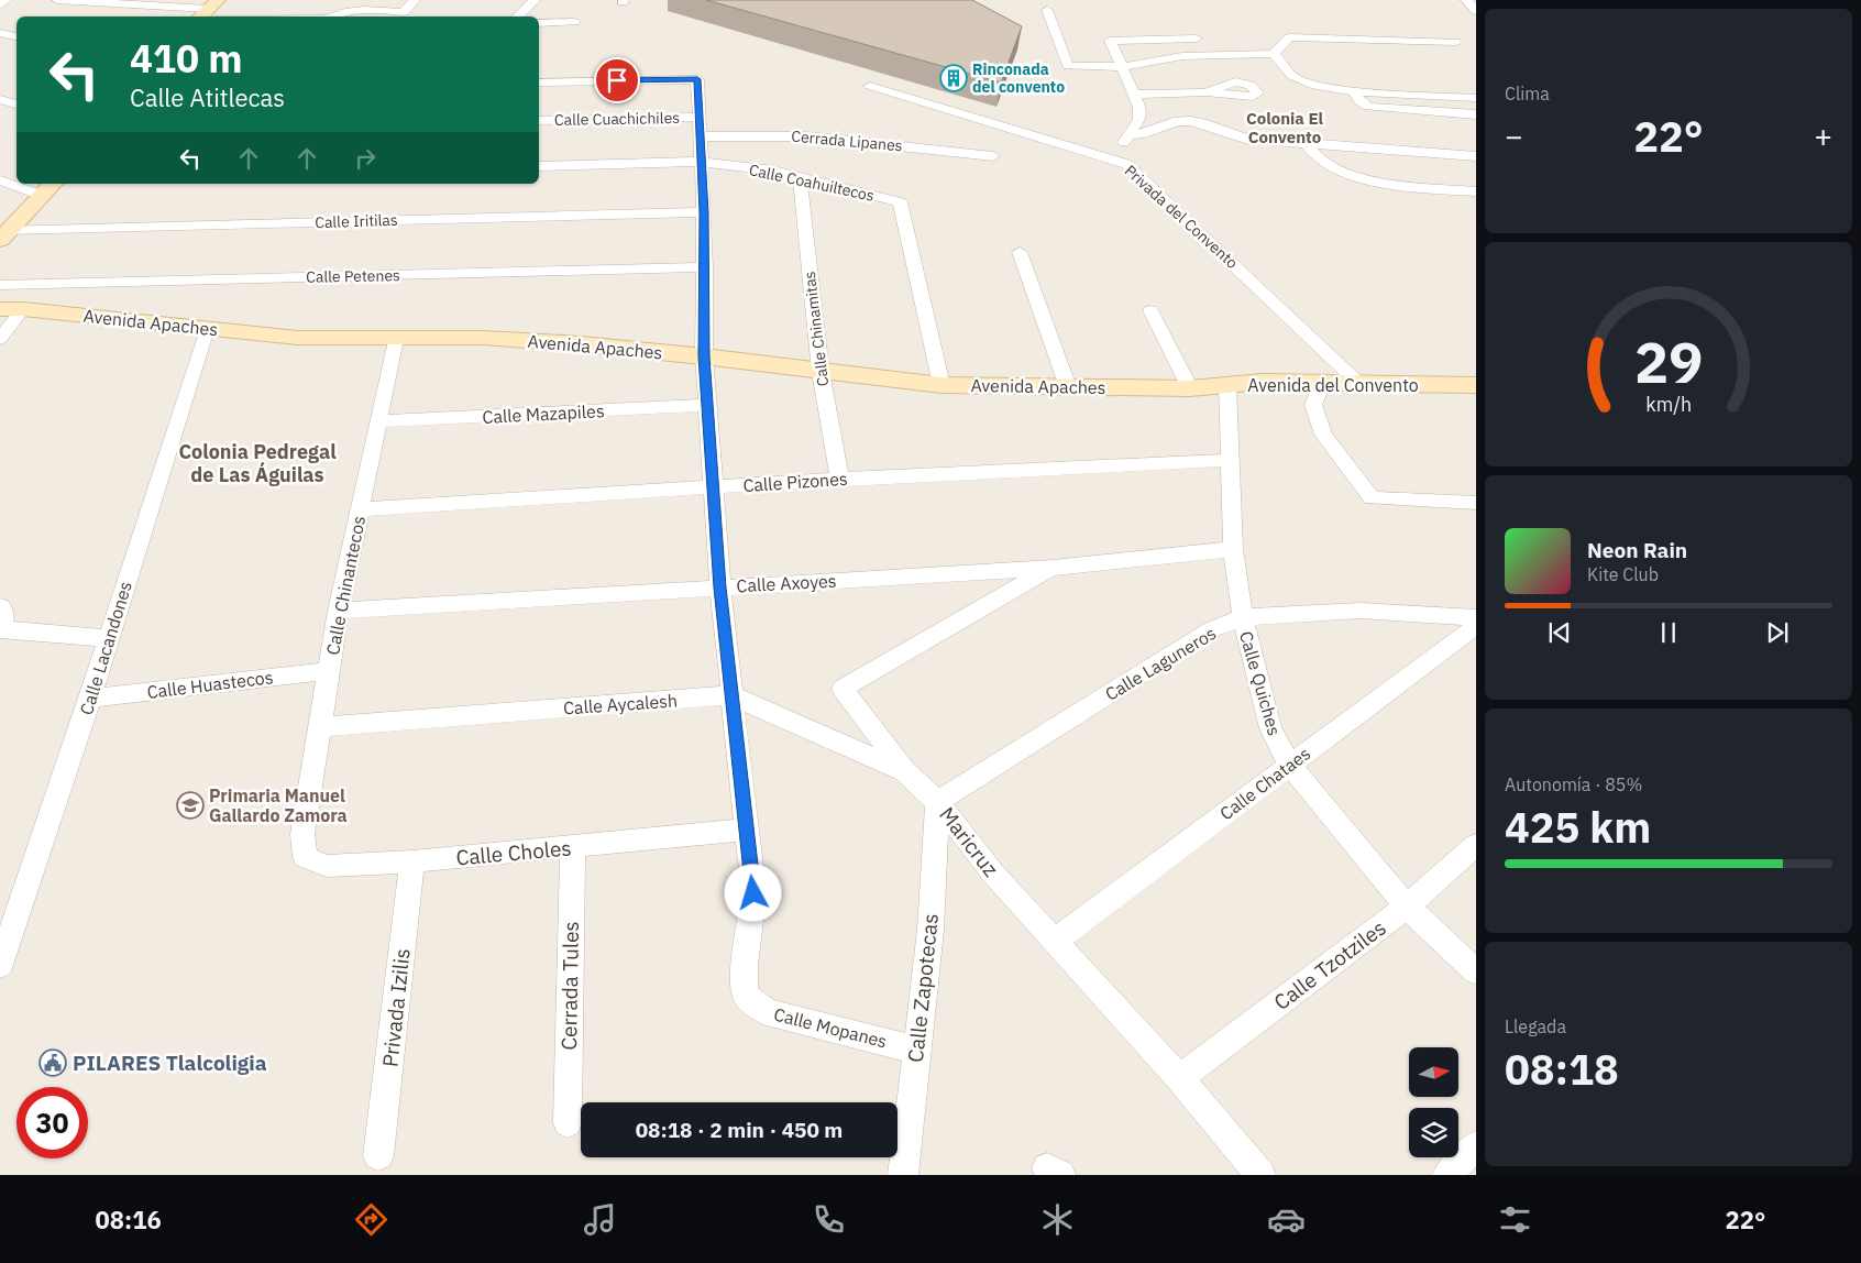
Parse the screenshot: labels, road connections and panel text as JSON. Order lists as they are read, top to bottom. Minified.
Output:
{"streets":{"street":["Calle Cuachichiles","Cerrada Lipanes","Calle Coahuiltecos","Privada del Convento","Calle Iritilas","Calle Petenes","Avenida Apaches","Calle Chinamitas","Avenida del Convento","Calle Mazapiles","Calle Pizones","Calle Axoyes","Calle Chinantecos","Calle Lacandones","Calle Laguneros","Calle Quiches","Calle Huastecos","Calle Aycalesh","Calle Chataes","Maricruz","Calle Choles","Calle Tzotziles","Cerrada Tules","Calle Zapotecas","Privada Izilis","Calle Mopanes"]},"crossings":[["Calle Cuachichiles","Cerrada Lipanes"],["Calle Cuachichiles","Calle Mopanes"],["Cerrada Lipanes","Calle Mopanes"],["Calle Coahuiltecos","Avenida Apaches"],["Calle Coahuiltecos","Calle Chinamitas"],["Calle Coahuiltecos","Calle Mopanes"],["Privada del Convento","Avenida del Convento"],["Calle Iritilas","Calle Mopanes"],["Calle Petenes","Calle Mopanes"],["Avenida Apaches","Calle Chinamitas"],["Avenida Apaches","Avenida del Convento"],["Avenida Apaches","Calle Chinantecos"],["Avenida Apaches","Calle Lacandones"],["Avenida Apaches","Calle Mopanes"],["Calle Chinamitas","Calle Pizones"],["Avenida del Convento","Calle Quiches"],["Calle Mazapiles","Calle Chinantecos"],["Calle Mazapiles","Calle Mopanes"],["Calle Pizones","Calle Chinantecos"],["Calle Pizones","Calle Quiches"],["Calle Pizones","Calle Mopanes"],["Calle Axoyes","Calle Chinantecos"],["Calle Axoyes","Calle Quiches"],["Calle Axoyes","Maricruz"],["Calle Axoyes","Calle Mopanes"],["Calle Chinantecos","Calle Huastecos"],["Calle Chinantecos","Calle Aycalesh"],["Calle Chinantecos","Calle Choles"],["Calle Lacandones","Calle Huastecos"],["Calle Laguneros","Calle Quiches"],["Calle Laguneros","Maricruz"],["Calle Laguneros","Calle Zapotecas"],["Calle Quiches","Calle Chataes"],["Calle Quiches","Calle Tzotziles"],["Calle Aycalesh","Maricruz"],["Calle Aycalesh","Calle Mopanes"],["Calle Chataes","Maricruz"],["Maricruz","Calle Tzotziles"],["Maricruz","Calle Zapotecas"],["Calle Choles","Cerrada Tules"],["Calle Choles","Privada Izilis"],["Calle Choles","Calle Mopanes"],["Calle Zapotecas","Calle Mopanes"]],"districts":["Colonia El Convento","Colonia Pedregal de Las Águilas"],"places":{"building":["Rinconada del convento"],"school or university":["Primaria Manuel Gallardo Zamora"],"public building":["PILARES Tlalcoligia"]},"north":"right","page":{"tile":["Clima",["Autonomía · 85%","425 km"],["Llegada","08:18"]],"turn":["410 m","Calle Atitlecas"],"heat":["−","22°","+"],"song":["Neon Rain","Kite Club"],"limit":"30","trip":"08:18 · 2 min · 450 m","tabs":["08:16","22°"],"gauge":["29","km/h"]}}
